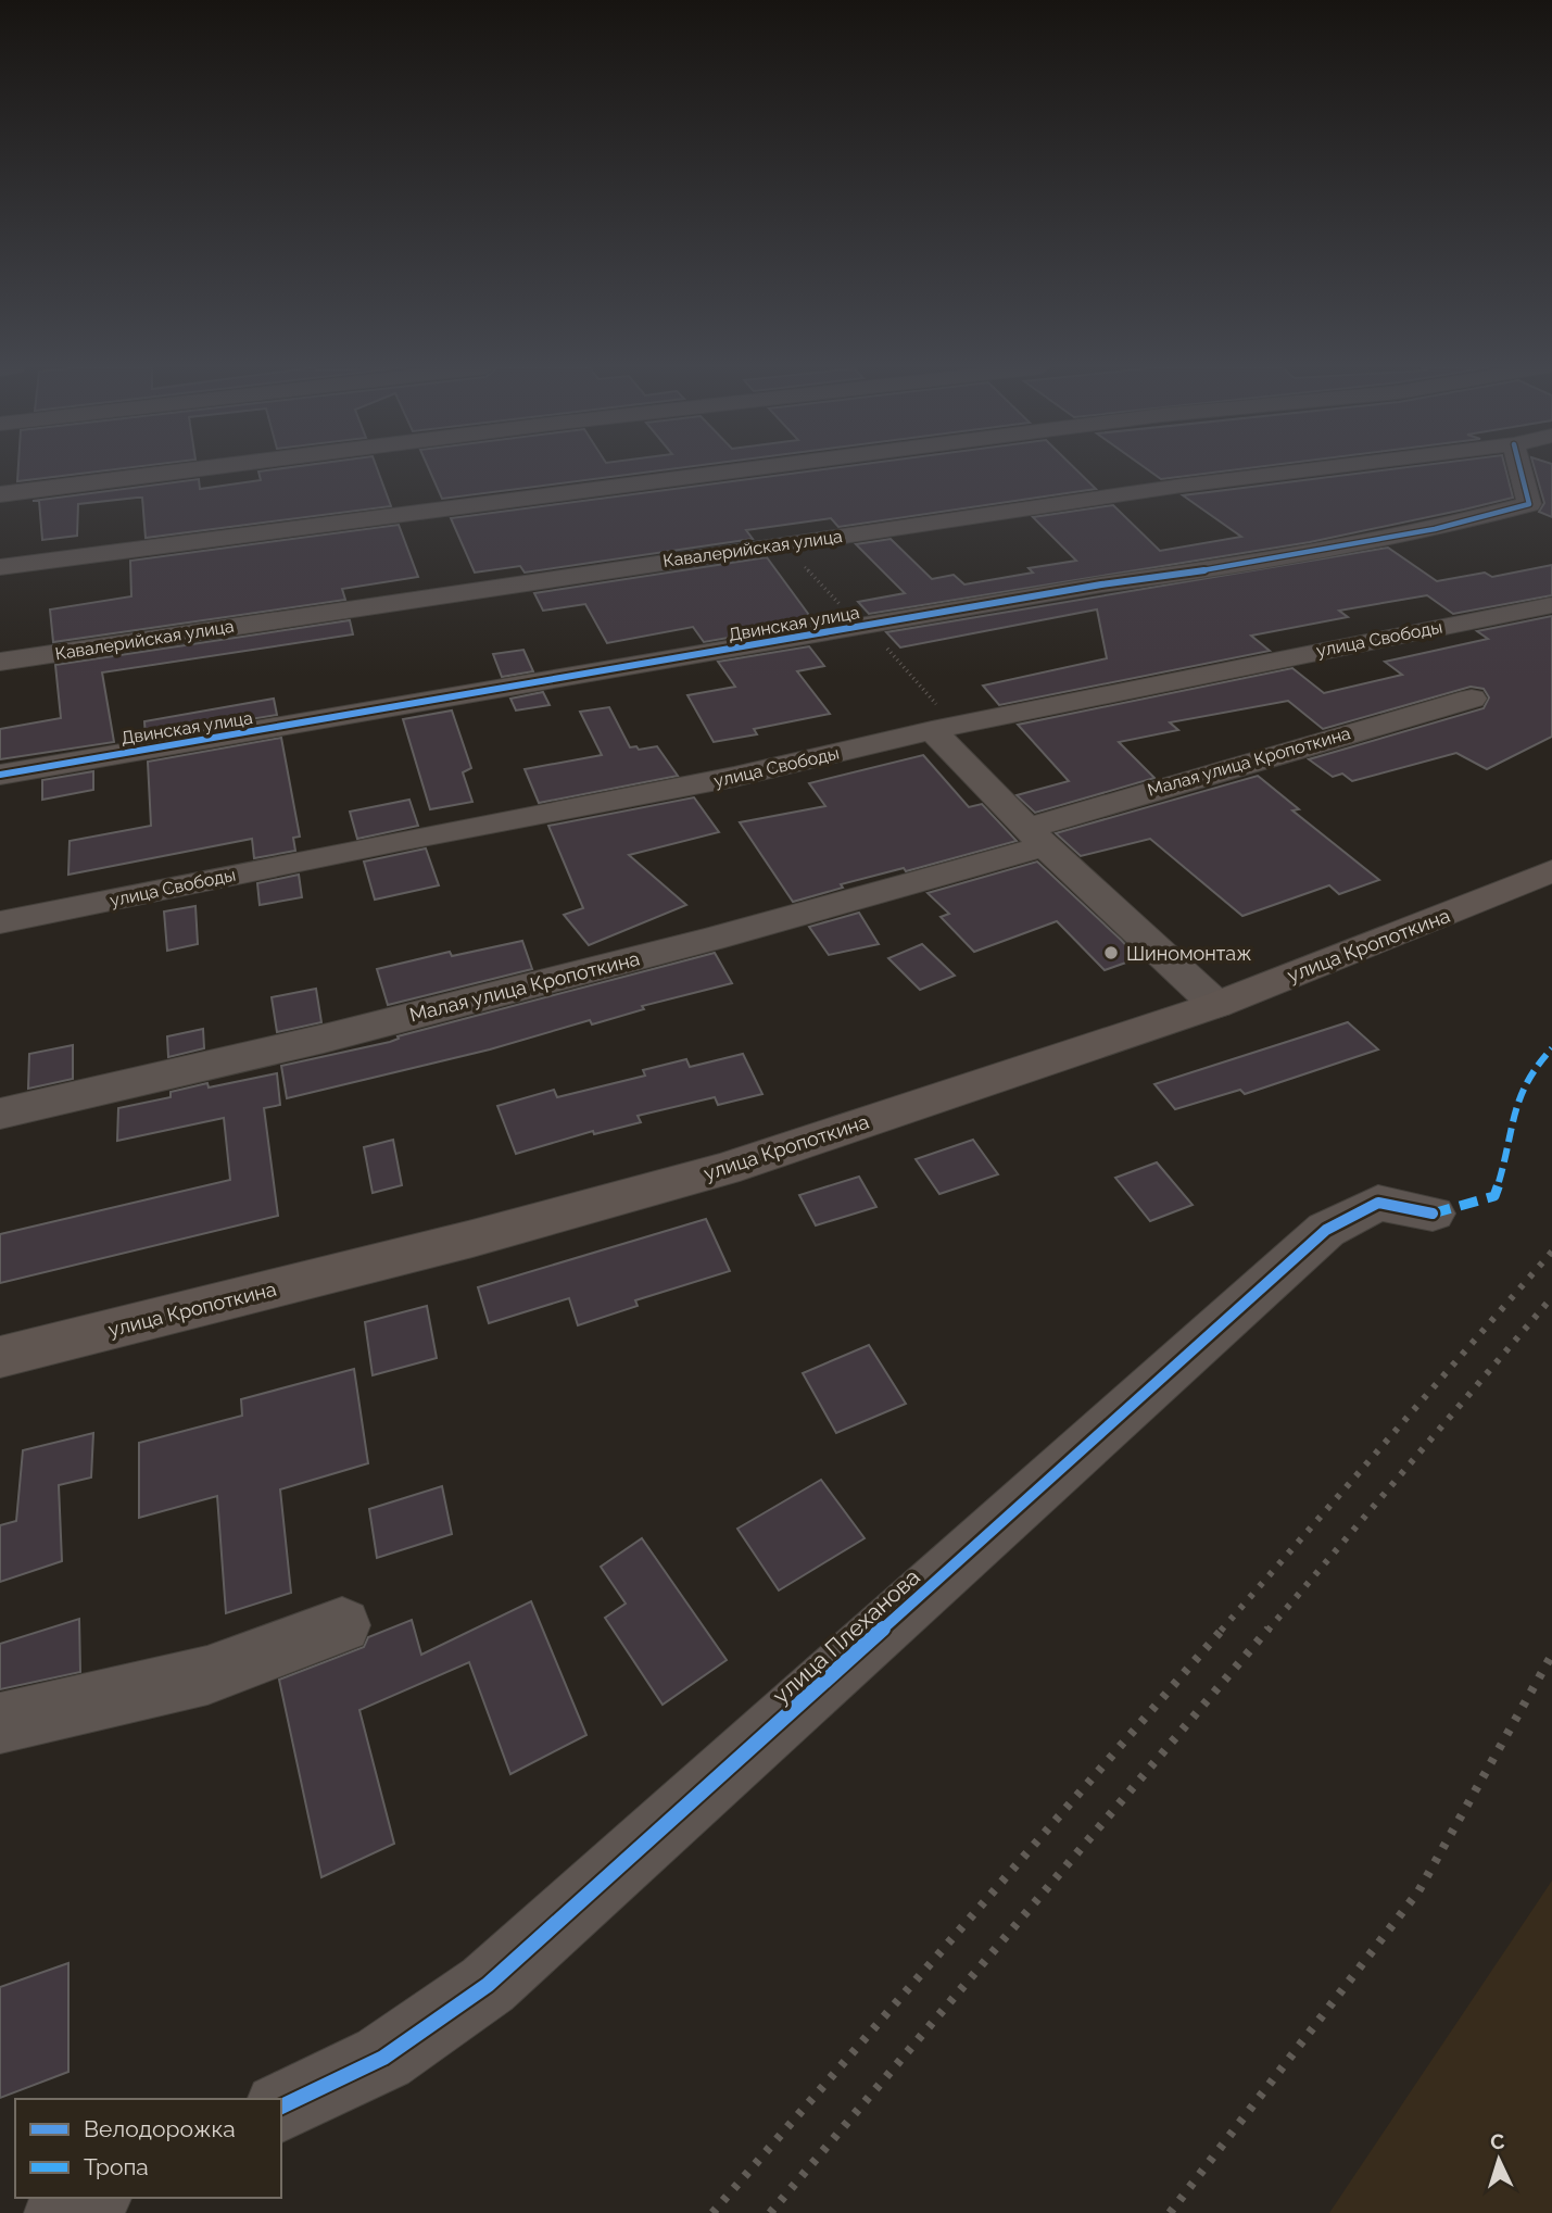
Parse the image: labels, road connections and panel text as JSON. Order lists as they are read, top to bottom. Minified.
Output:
{"streets":{"main road":["улица Кропоткина"],"street":["Кавалерийская улица","Двинская улица","улица Свободы","Малая улица Кропоткина","улица Плеханова"]},"places":["Шиномонтаж"],"legend":["Велодорожка","Тропа"],"north":"top"}
